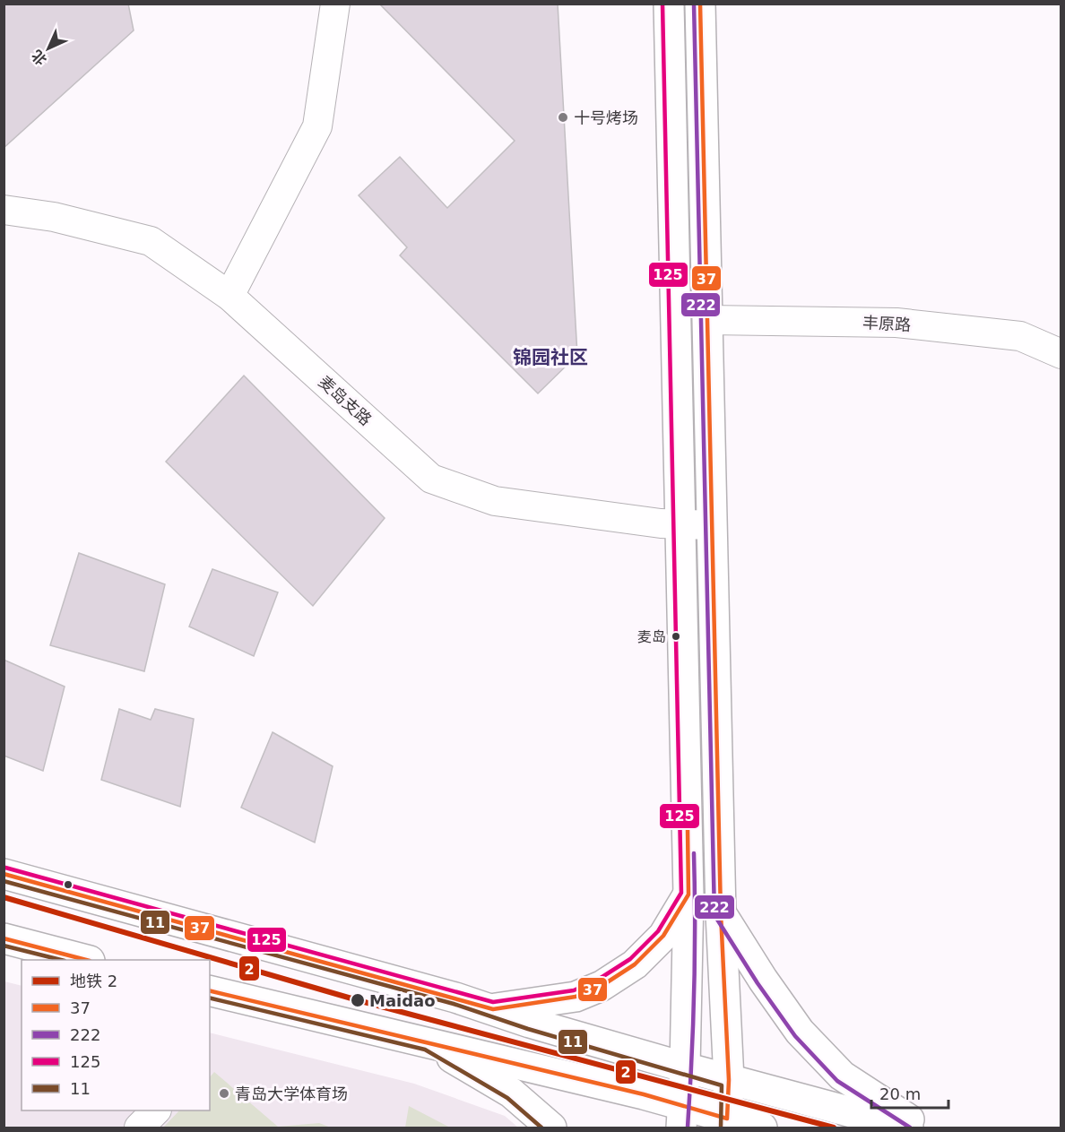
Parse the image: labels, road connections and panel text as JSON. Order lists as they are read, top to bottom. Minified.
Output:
{"streets":{"street":["丰原路","麦岛支路"]},"districts":["锦园社区"],"places":["十号烤场","麦岛","Maidao","青岛大学体育场"],"lines":["transit line 37","transit line 222","transit line 125","transit line 11","metro line 2"],"legend":["地铁 2","37","222","125","11"],"scale_bar":"20 m","north":"bottom left"}
